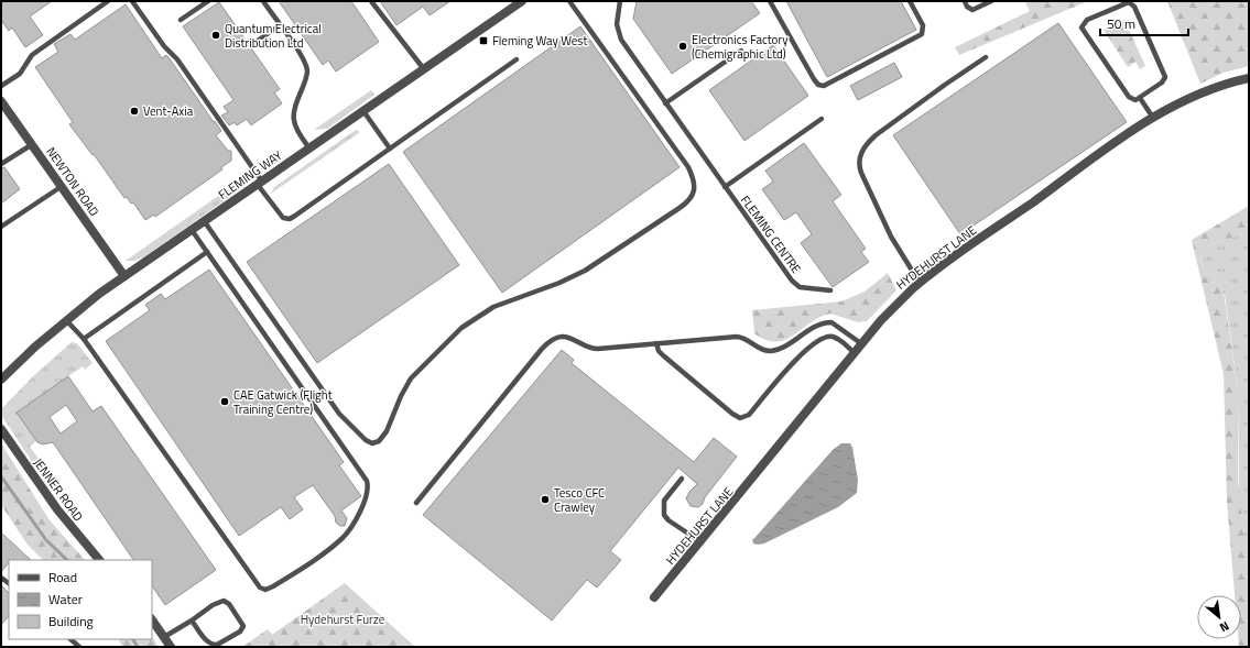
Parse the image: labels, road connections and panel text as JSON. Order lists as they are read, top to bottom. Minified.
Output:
{"streets":{"street":["FLEMING WAY","NEWTON ROAD","HYDEHURST LANE","JENNER ROAD"],"lane":["FLEMING CENTRE"]},"crossings":[["FLEMING WAY","NEWTON ROAD"]],"parks":["Hydehurst Furze"],"places":{"other":["Quantum Electrical Distribution Ltd","Electronics Factory (Chemigraphic Ltd)","Vent-Axia","CAE Gatwick (Flight Training Centre)","Tesco CFC Crawley"],"transit":["Fleming Way West"]},"legend":["Road","Water","Building"],"scale_bar":"50 m","north":"bottom right"}
